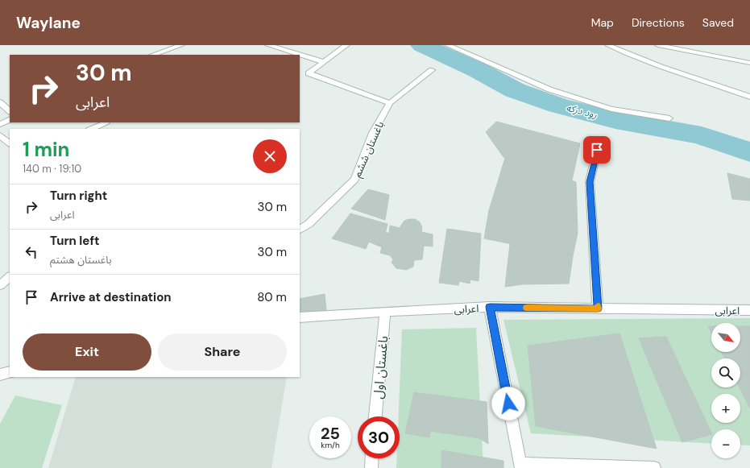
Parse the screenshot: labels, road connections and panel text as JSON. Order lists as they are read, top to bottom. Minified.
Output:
{"streets":{"street":["باغستان ششم","اعرابی","باغستان اول"]},"crossings":[["اعرابی","باغستان اول"]],"water":["رود درکه"],"north":"bottom right","page":{"header":"Waylane","nav":["Map","Directions","Saved"],"turn":["30 m","اعرابی"],"heading":["1 min","140 m · 19:10"],"list":[{"name":"Turn right","note":"اعرابی","value":"30 m"},{"name":"Turn left","note":"باغستان هشتم","value":"30 m"},{"name":"Arrive at destination","value":"80 m"}],"map_buttons":["+","−"],"buttons":["Exit","Share"],"speed":"25 km/h","limit":"30"}}
